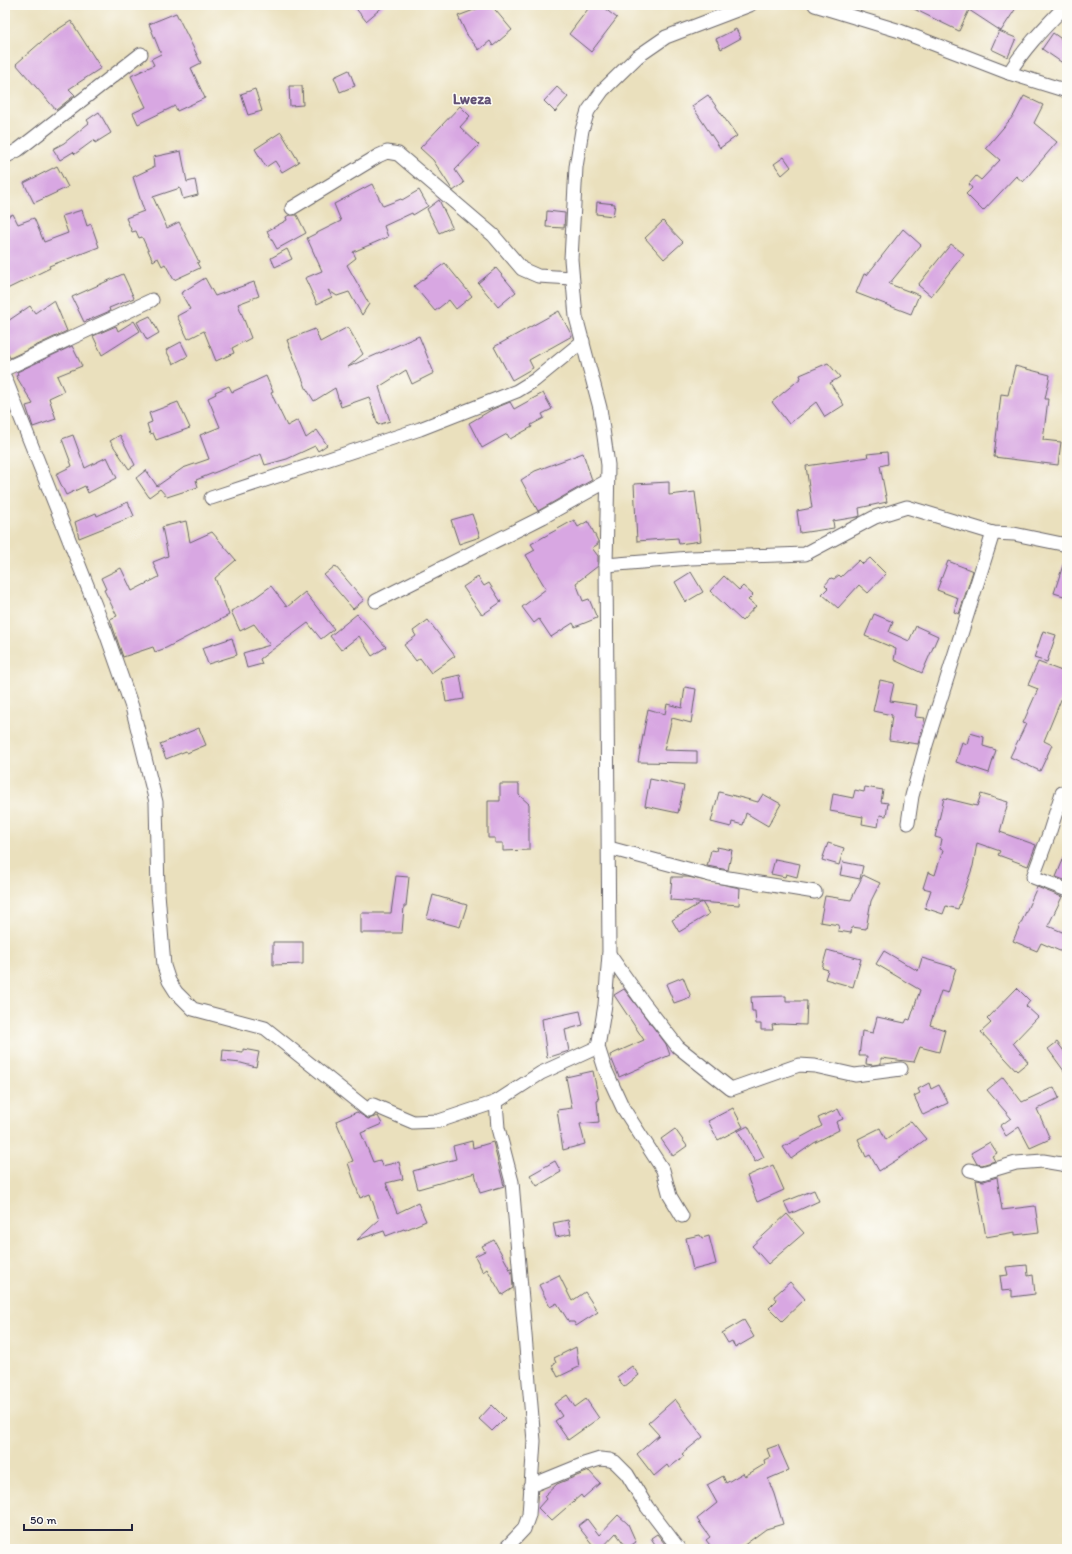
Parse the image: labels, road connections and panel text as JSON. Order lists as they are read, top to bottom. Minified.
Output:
{"districts":["Lweza"],"scale_bar":"50 m"}
